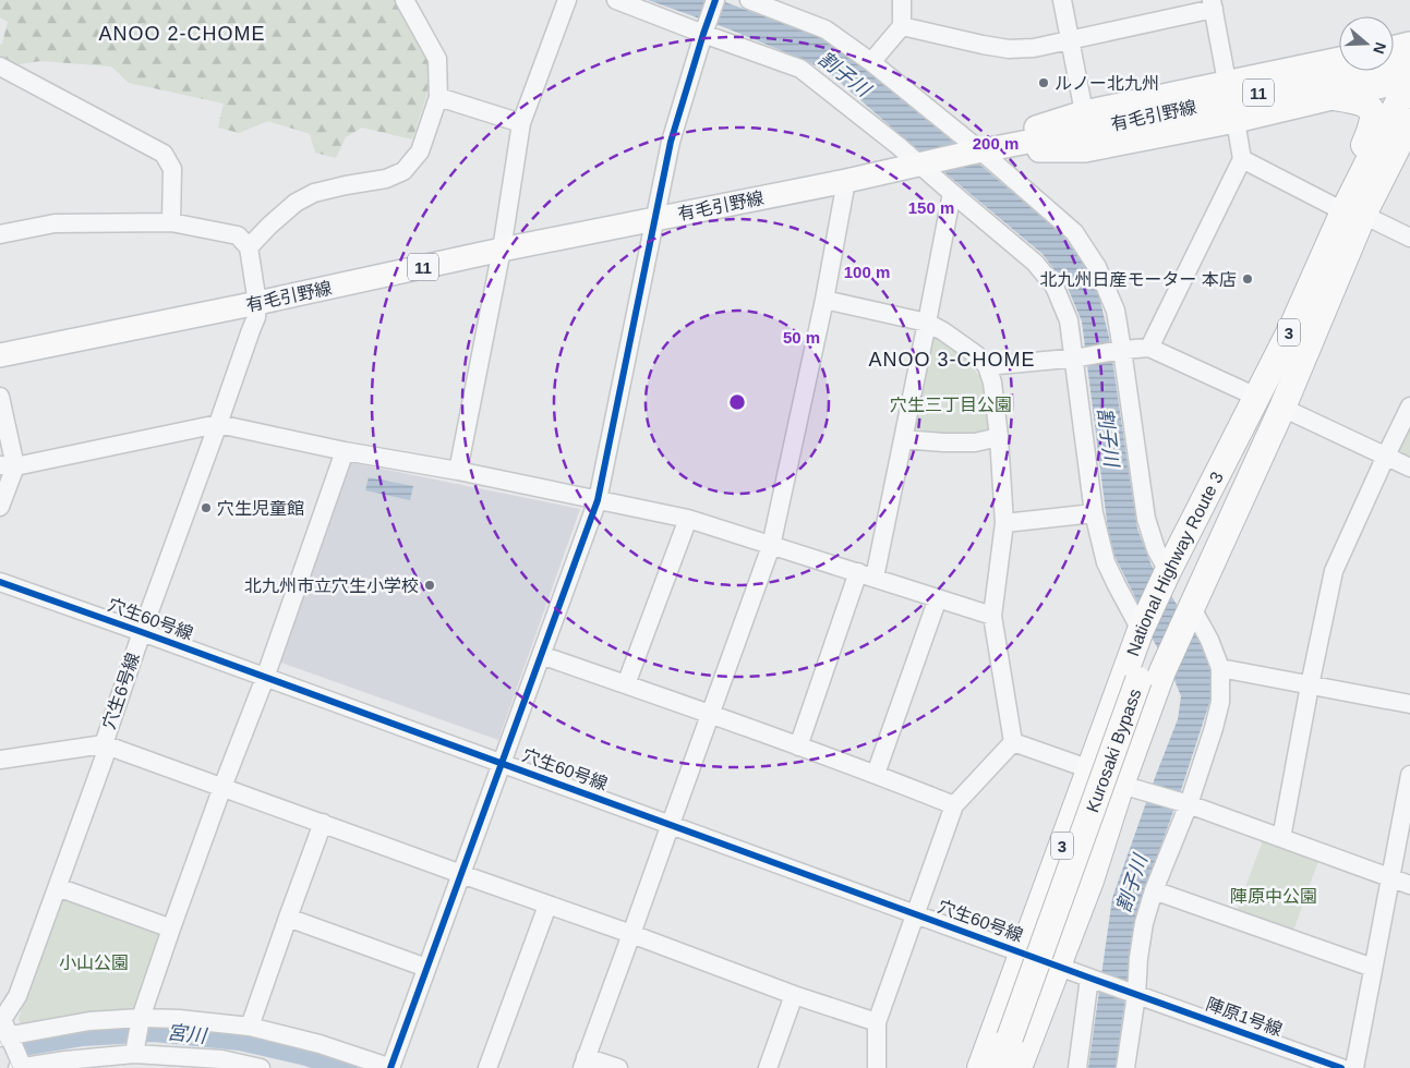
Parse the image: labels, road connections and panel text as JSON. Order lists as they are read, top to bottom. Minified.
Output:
{"streets":{"highway":["3","National Highway Route 3","Kurosaki Bypass"],"main road":["11","有毛引野線"],"street":["穴生60号線","穴生6号線","陣原1号線"]},"crossings":[["有毛引野線","穴生6号線"],["3","National Highway Route 3"],["3","Kurosaki Bypass"],["National Highway Route 3","穴生60号線"],["National Highway Route 3","Kurosaki Bypass"],["穴生60号線","穴生6号線"],["穴生60号線","陣原1号線"]],"districts":["ANOO 2-CHOME","ANOO 3-CHOME"],"water":["割子川","宮川"],"parks":["穴生三丁目公園","陣原中公園","小山公園"],"places":["ルノー北九州","北九州日産モーター 本店","穴生児童館","北九州市立穴生小学校"],"north":"right","rings":["200 m","150 m","100 m","50 m"]}
